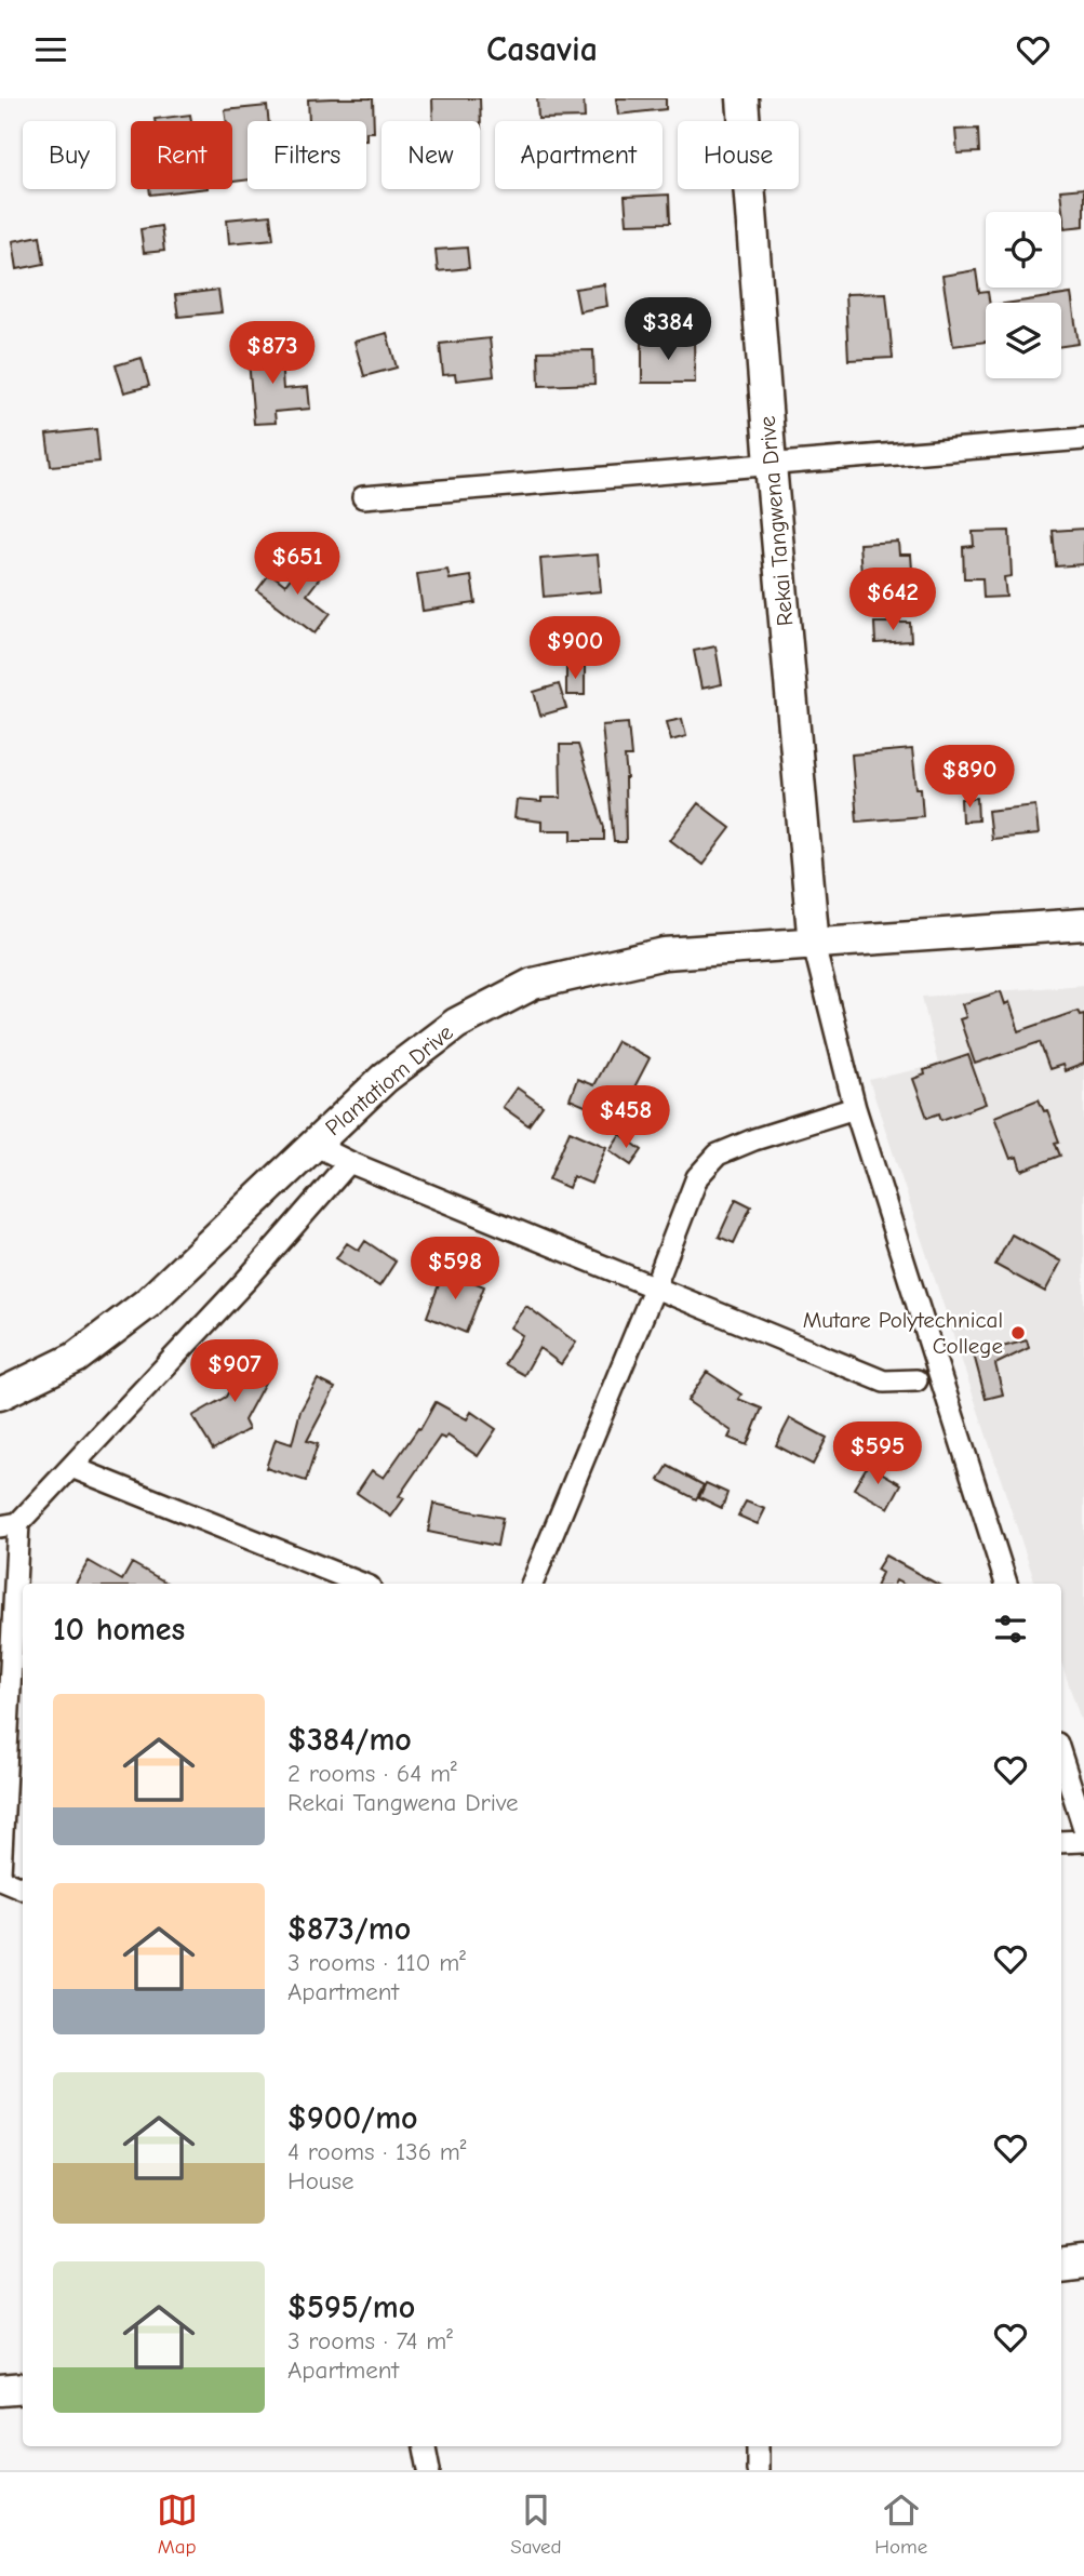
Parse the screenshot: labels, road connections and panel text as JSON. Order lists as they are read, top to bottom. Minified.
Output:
{"streets":{"street":["Rekai Tangwena Drive","Plantatiom Drive"]},"crossings":[["Rekai Tangwena Drive","Plantatiom Drive"]],"places":["Mutare Polytechnical College"],"page":{"header":"Casavia","chip":["Buy","Rent","Filters","New","Apartment","House"],"price":["$384","$873","$651","$642","$900","$890","$458","$598","$907","$595"],"heading":"10 homes","list":[{"name":"$384/mo","note":"2 rooms · 64 m² · Rekai Tangwena Drive"},{"name":"$873/mo","note":"3 rooms · 110 m² · Apartment"},{"name":"$900/mo","note":"4 rooms · 136 m² · House"},{"name":"$595/mo","note":"3 rooms · 74 m² · Apartment"}],"tabs":["Map","Saved","Home"]}}
